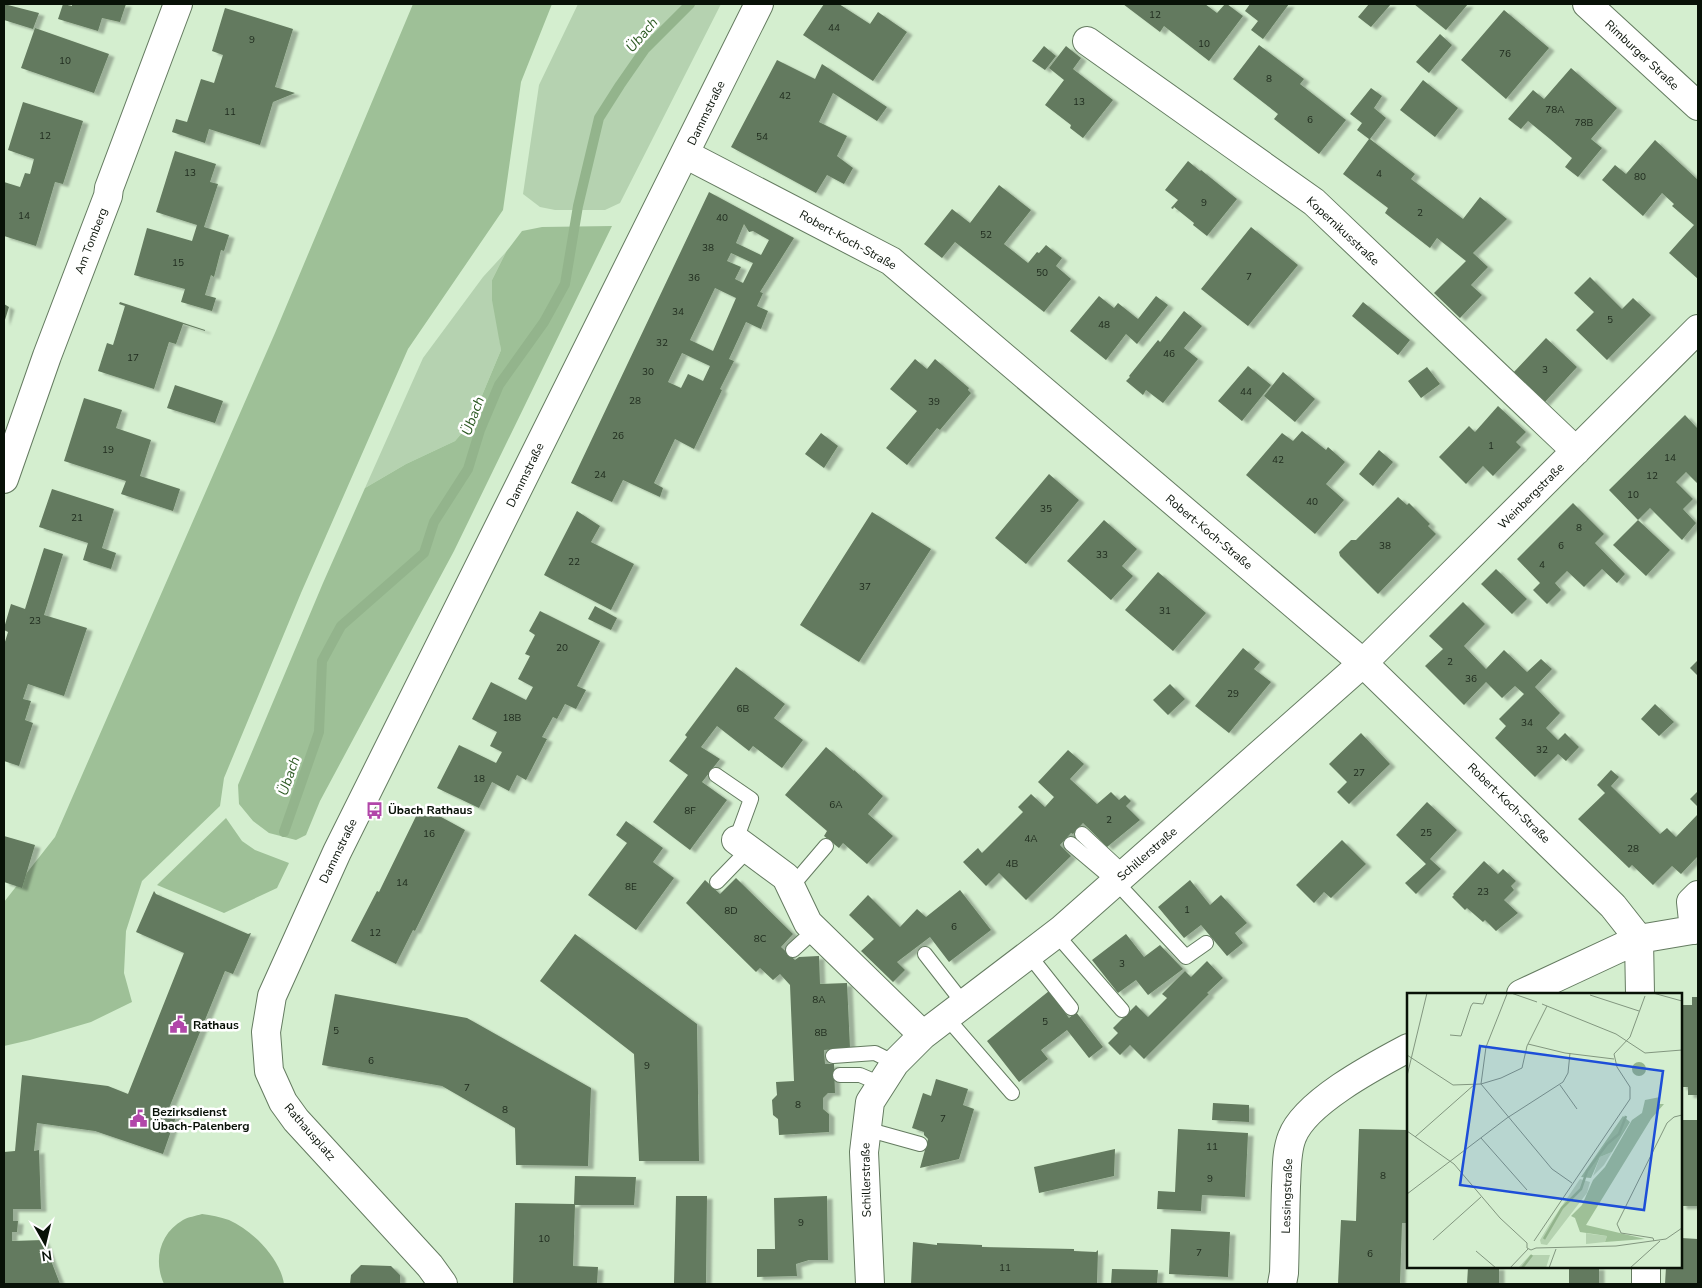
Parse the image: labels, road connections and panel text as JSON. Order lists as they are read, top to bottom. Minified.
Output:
{"streets":{"street":["Rimburger Straße","Dammstraße","Kopernikusstraße","Robert-Koch-Straße","Am Tomberg","Weinbergstraße","Schillerstraße","Rathausplatz","Lessingstraße"]},"crossings":[["Dammstraße","Robert-Koch-Straße"],["Dammstraße","Rathausplatz"],["Kopernikusstraße","Weinbergstraße"],["Robert-Koch-Straße","Weinbergstraße"],["Robert-Koch-Straße","Schillerstraße"],["Weinbergstraße","Schillerstraße"]],"water":["Übach"],"places":{"bus stop":["Übach Rathaus"],"public building":["Rathaus","Bezirksdienst Übach-Palenberg"]},"house_numbers":["12","44","9","10","76","10","8","42","13","78A","11","6","78B","12","54","13","4","80","9","2","14","40","52","38","15","50","7","36","34","5","48","32","46","17","3","30","44","28","39","26","1","19","14","42","24","12","10","40","35","21","8","38","6","33","22","4","37","31","23","20","2","36","29","6B","18B","34","32","27","18","6A","8F","2","25","16","4A","28","4B","14","8E","23","1","8D","6","12","8C","3","8A","5","5","8B","6","9","7","8","8","7","11","8","9","9","10","7","6","11"],"north":"bottom"}
